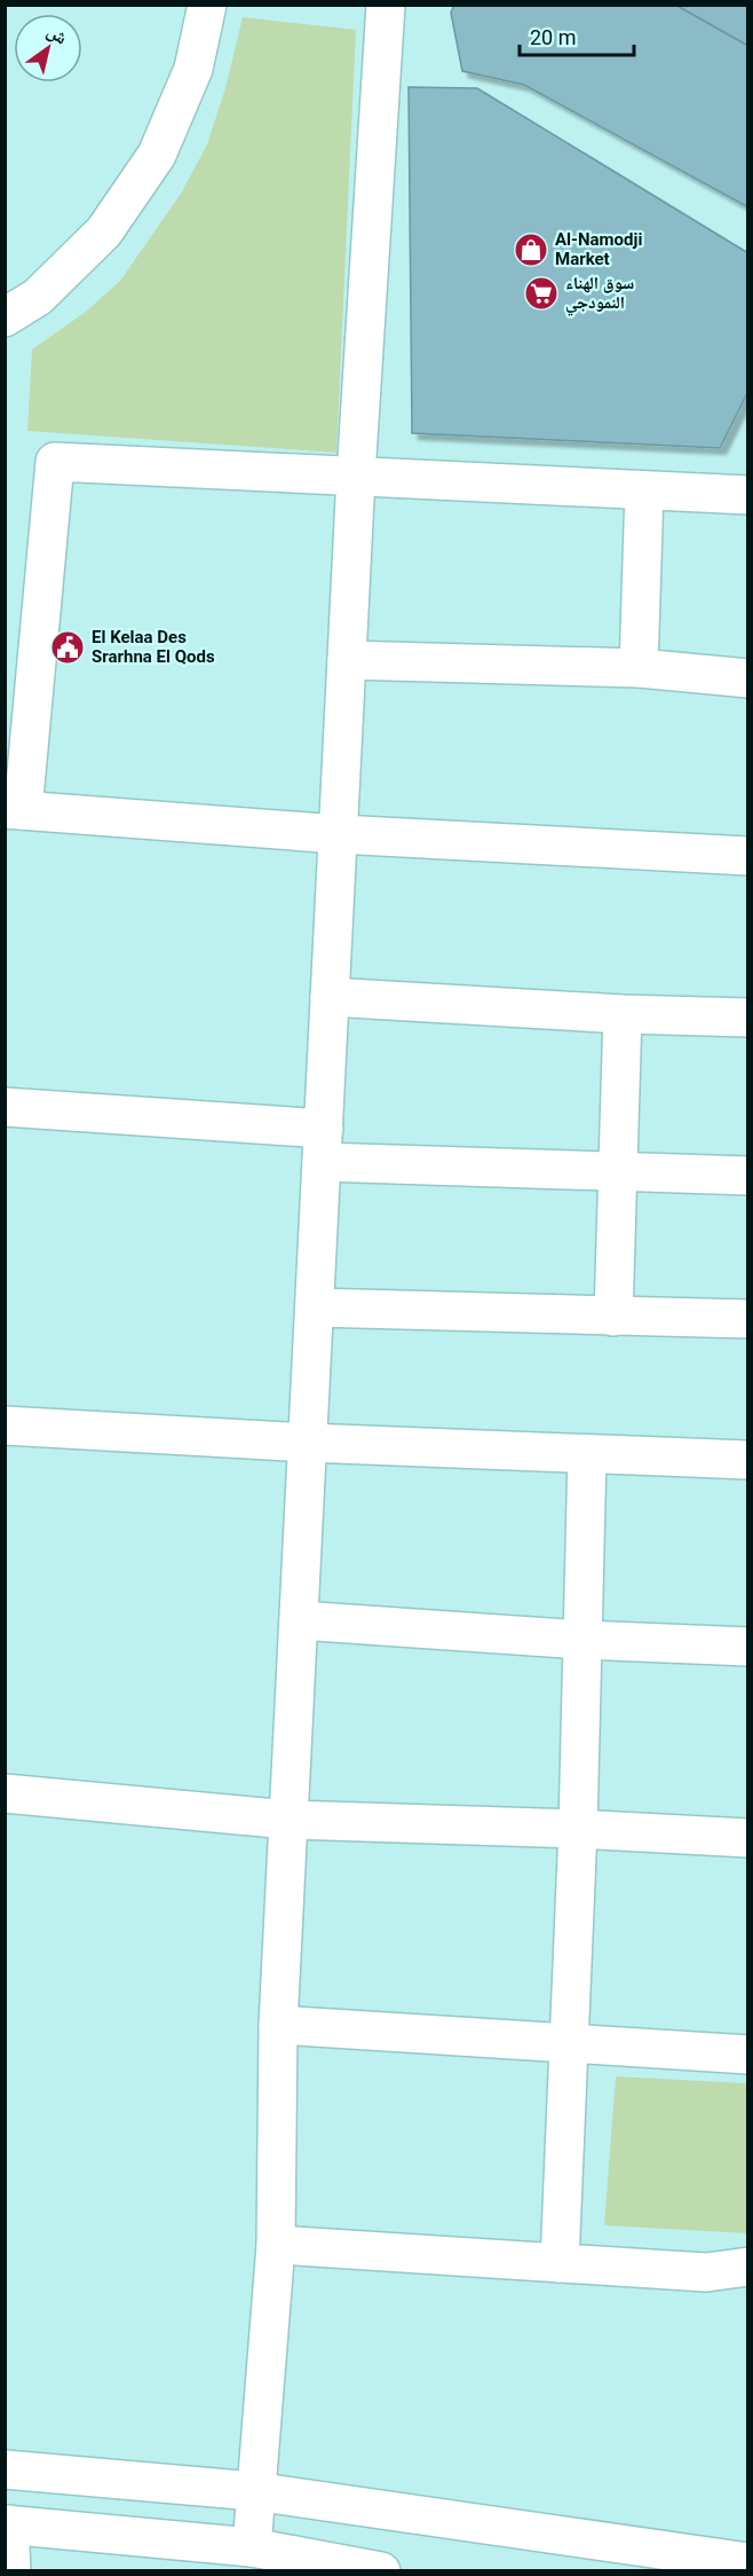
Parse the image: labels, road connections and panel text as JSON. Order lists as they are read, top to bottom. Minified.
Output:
{"places":{"shop":["Al-Namodji Market"],"supermarket":["سوق الهناء النمودجي"],"public building":["El Kelaa Des Srarhna El Qods"]},"scale_bar":"20 m","north":"top right"}
